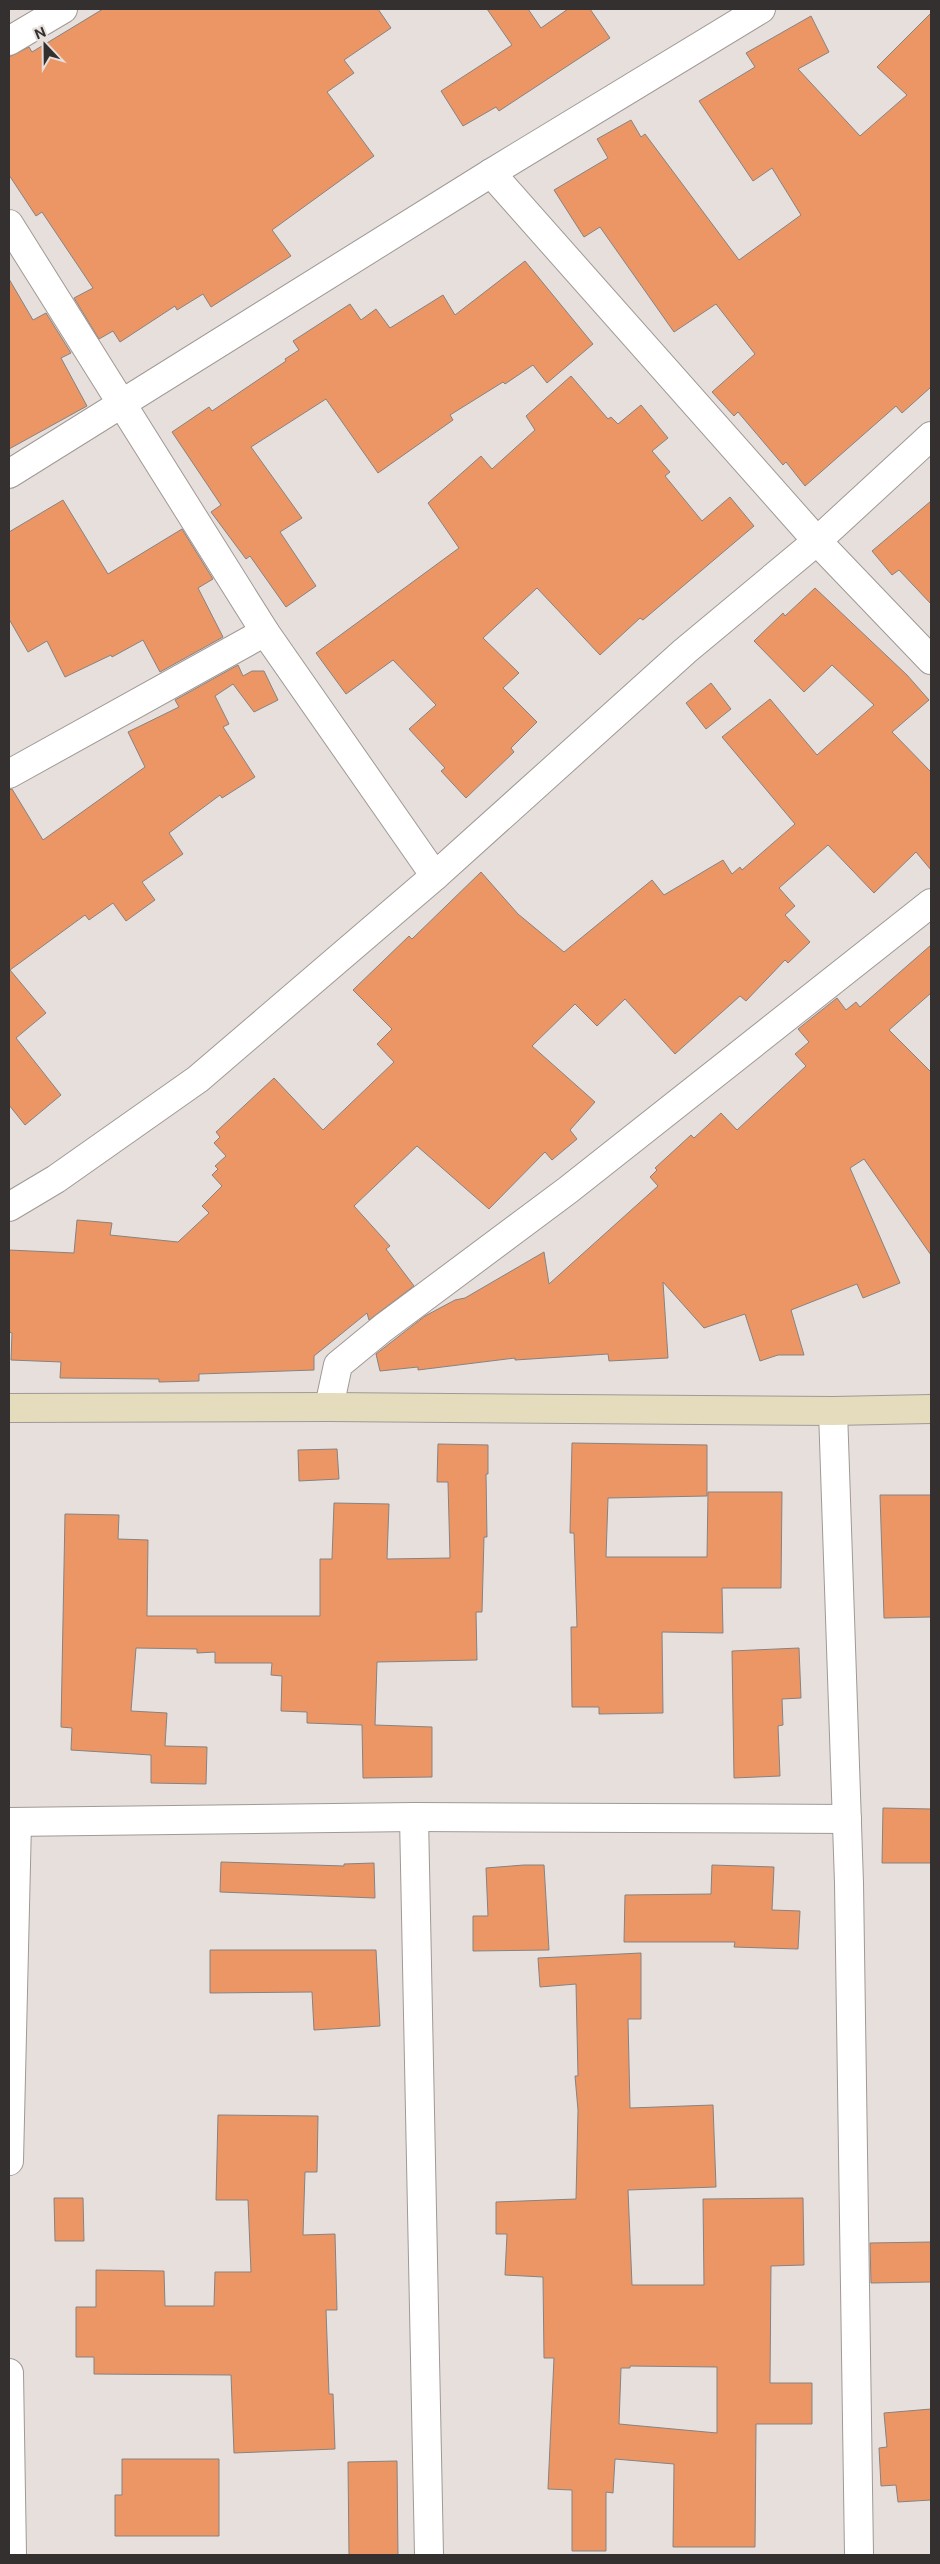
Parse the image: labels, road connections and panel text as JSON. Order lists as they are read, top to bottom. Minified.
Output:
{"north":"top"}
